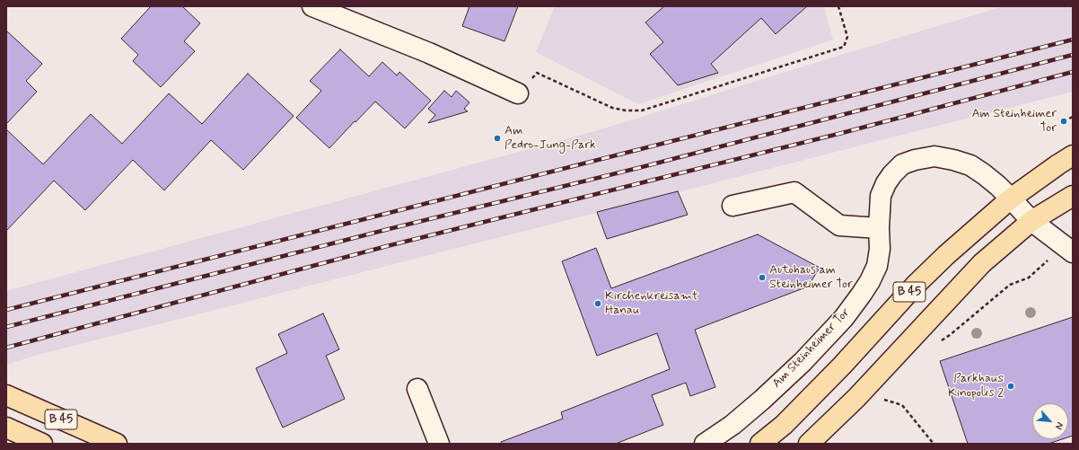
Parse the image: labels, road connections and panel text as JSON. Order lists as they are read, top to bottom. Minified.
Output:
{"streets":{"main road":["B 45"],"street":["Am Steinheimer Tor"]},"crossings":[["B 45","Am Steinheimer Tor"]],"places":["Am Steinheimer Tor","Am Pedro-Jung-Park","Autohaus am Steinheimer Tor","Kirchenkreisamt Hanau","Parkhaus Kinopolis 2"],"north":"bottom right"}
